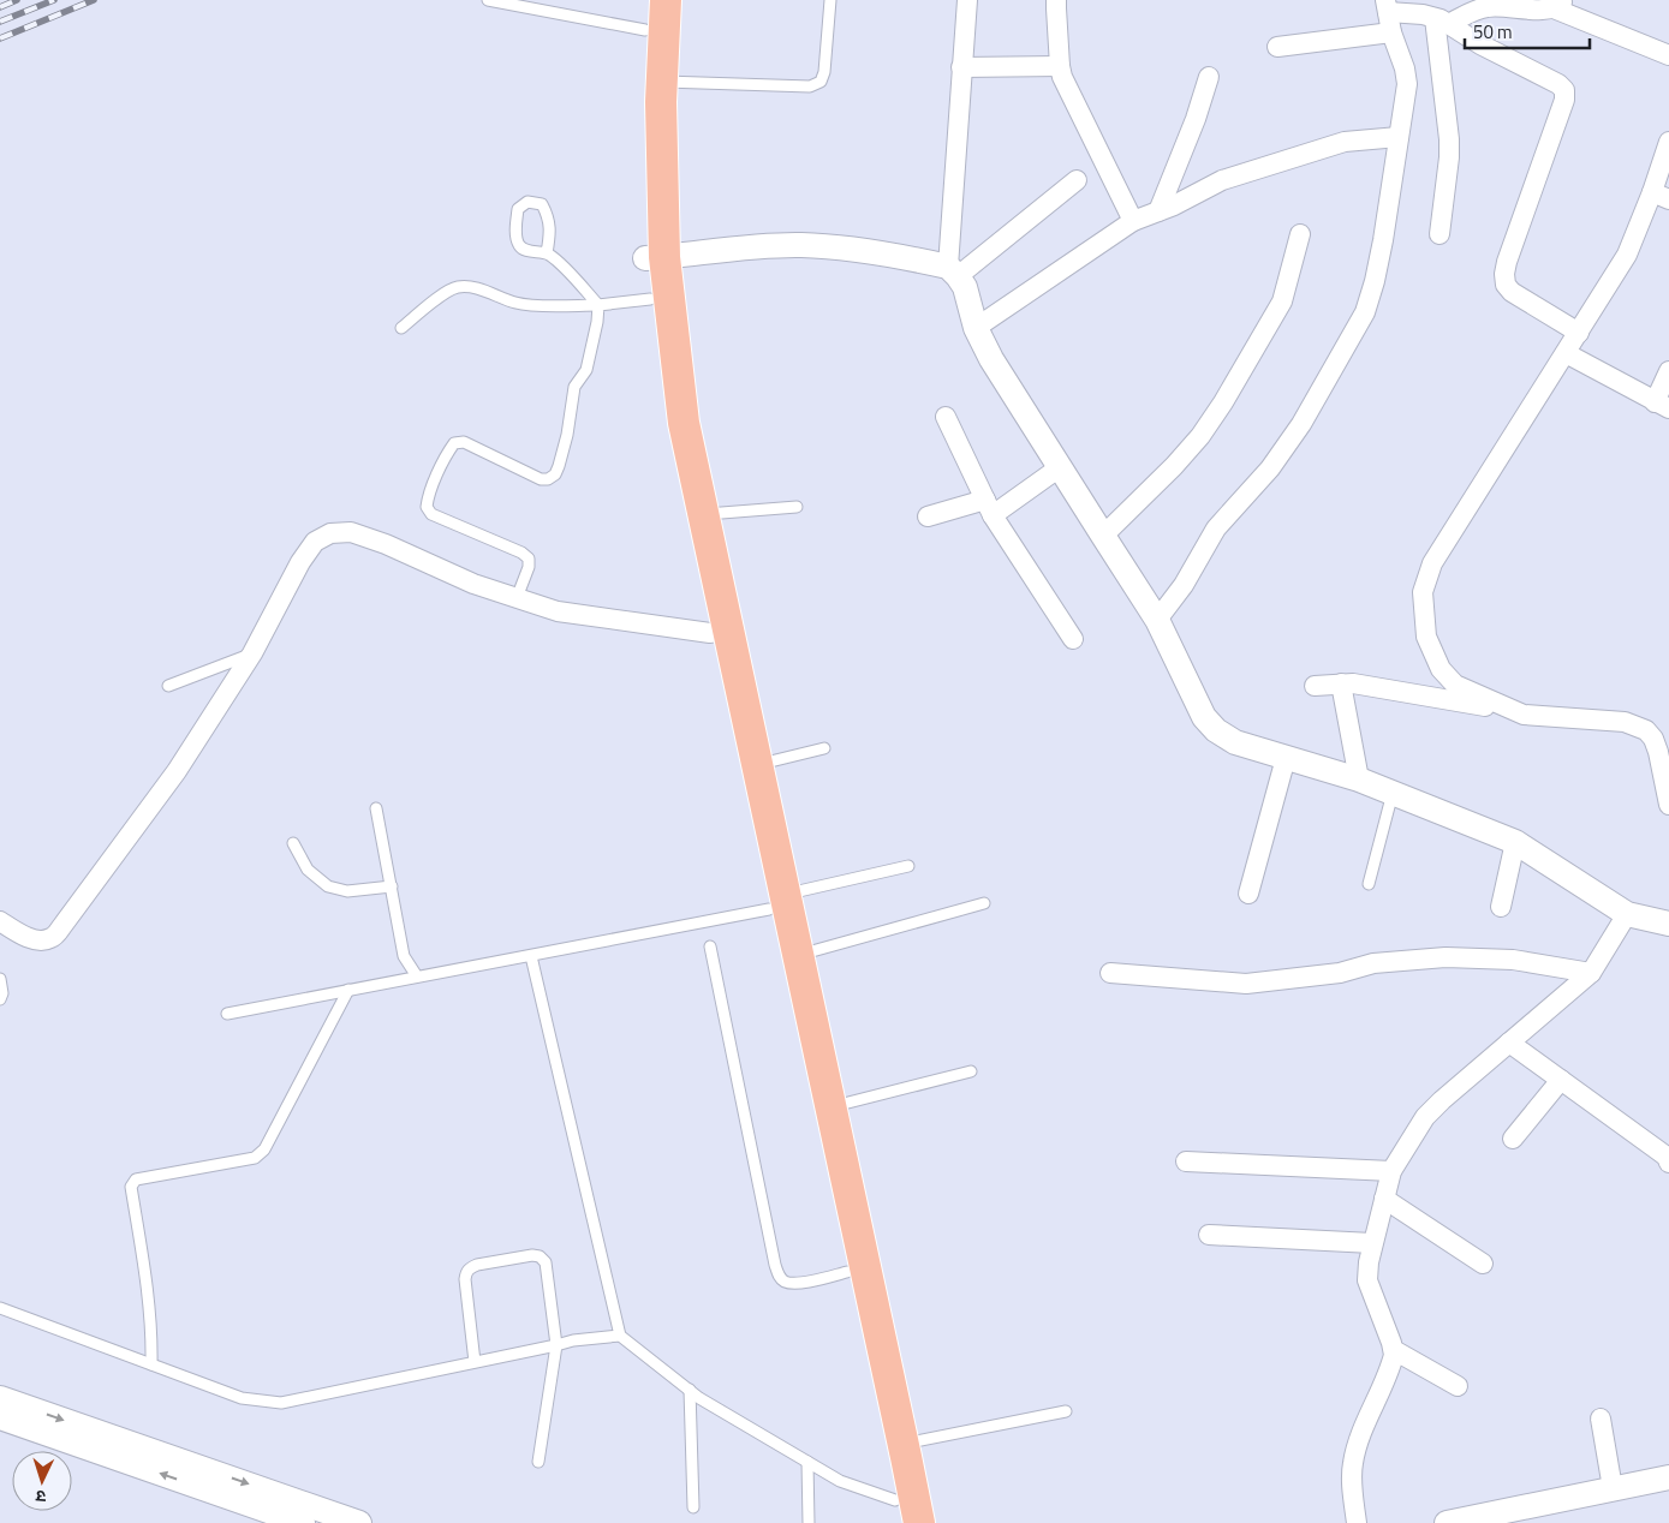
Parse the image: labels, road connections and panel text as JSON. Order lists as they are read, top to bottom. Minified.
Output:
{"scale_bar":"50 m","north":"bottom"}
